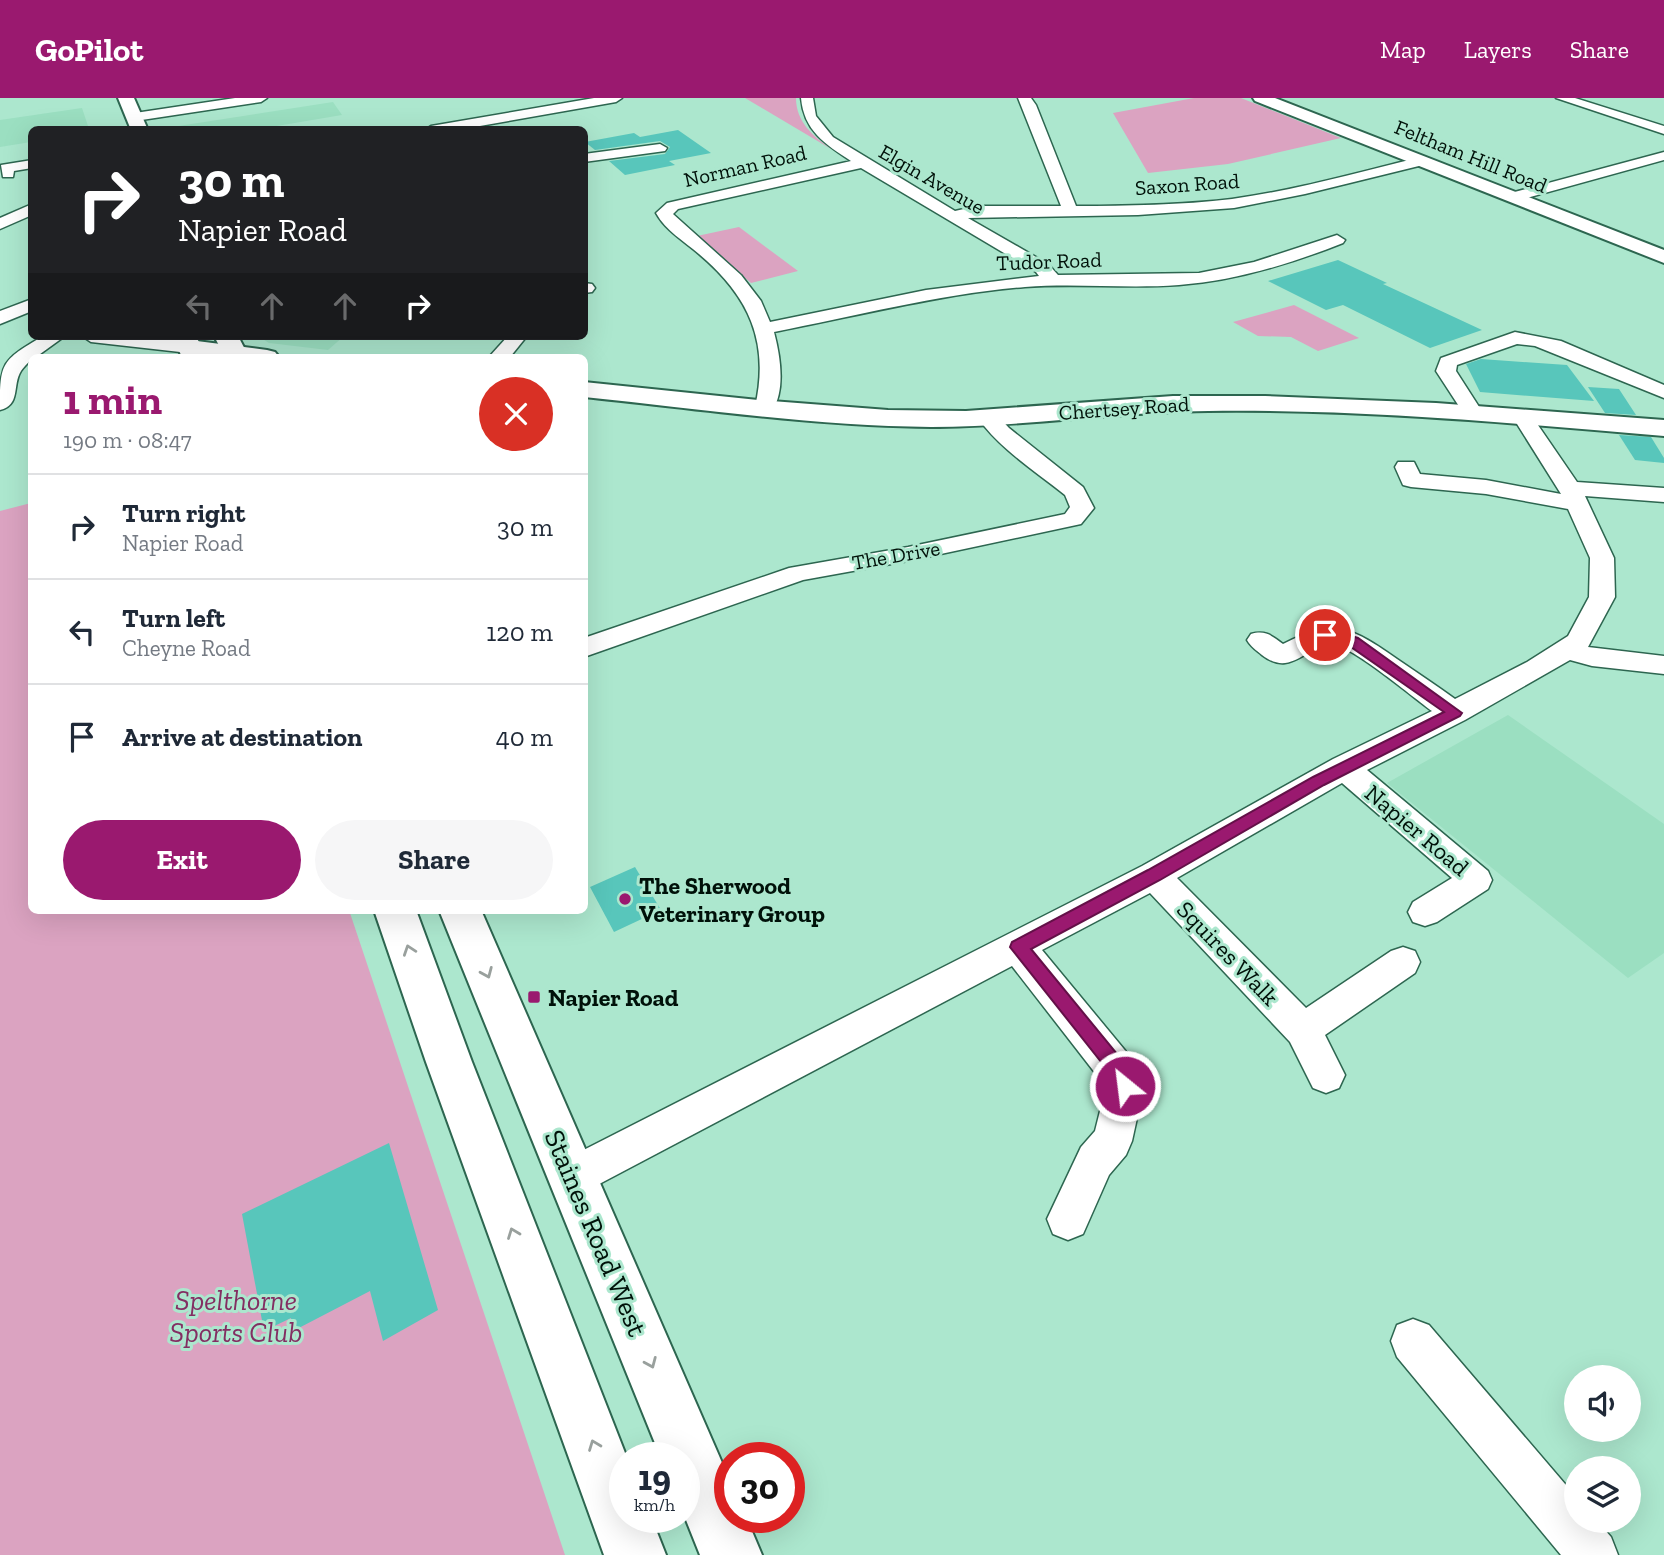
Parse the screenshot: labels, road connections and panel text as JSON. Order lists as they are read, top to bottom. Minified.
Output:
{"streets":{"main road":["Feltham Hill Road","Chertsey Road","Staines Road West"],"street":["Norman Road","Elgin Avenue","Saxon Road","Tudor Road","The Drive","Napier Road","Squires Walk"]},"crossings":[["Feltham Hill Road","Saxon Road"],["Norman Road","Elgin Avenue"],["Norman Road","Tudor Road"],["Norman Road","Chertsey Road"],["Elgin Avenue","Saxon Road"],["Elgin Avenue","Tudor Road"],["Chertsey Road","The Drive"],["Chertsey Road","Napier Road"],["Napier Road","Squires Walk"],["Napier Road","Staines Road West"]],"parks":["Spelthorne Sports Club"],"places":{"other":["The Sherwood Veterinary Group"],"transit":["Napier Road"]},"page":{"header":"GoPilot","nav":["Map","Layers","Share"],"turn":["30 m","Napier Road"],"heading":["1 min","190 m · 08:47"],"list":[{"name":"Turn right","note":"Napier Road","value":"30 m"},{"name":"Turn left","note":"Cheyne Road","value":"120 m"},{"name":"Arrive at destination","value":"40 m"}],"buttons":["Exit","Share"],"speed":"19 km/h","limit":"30"}}
